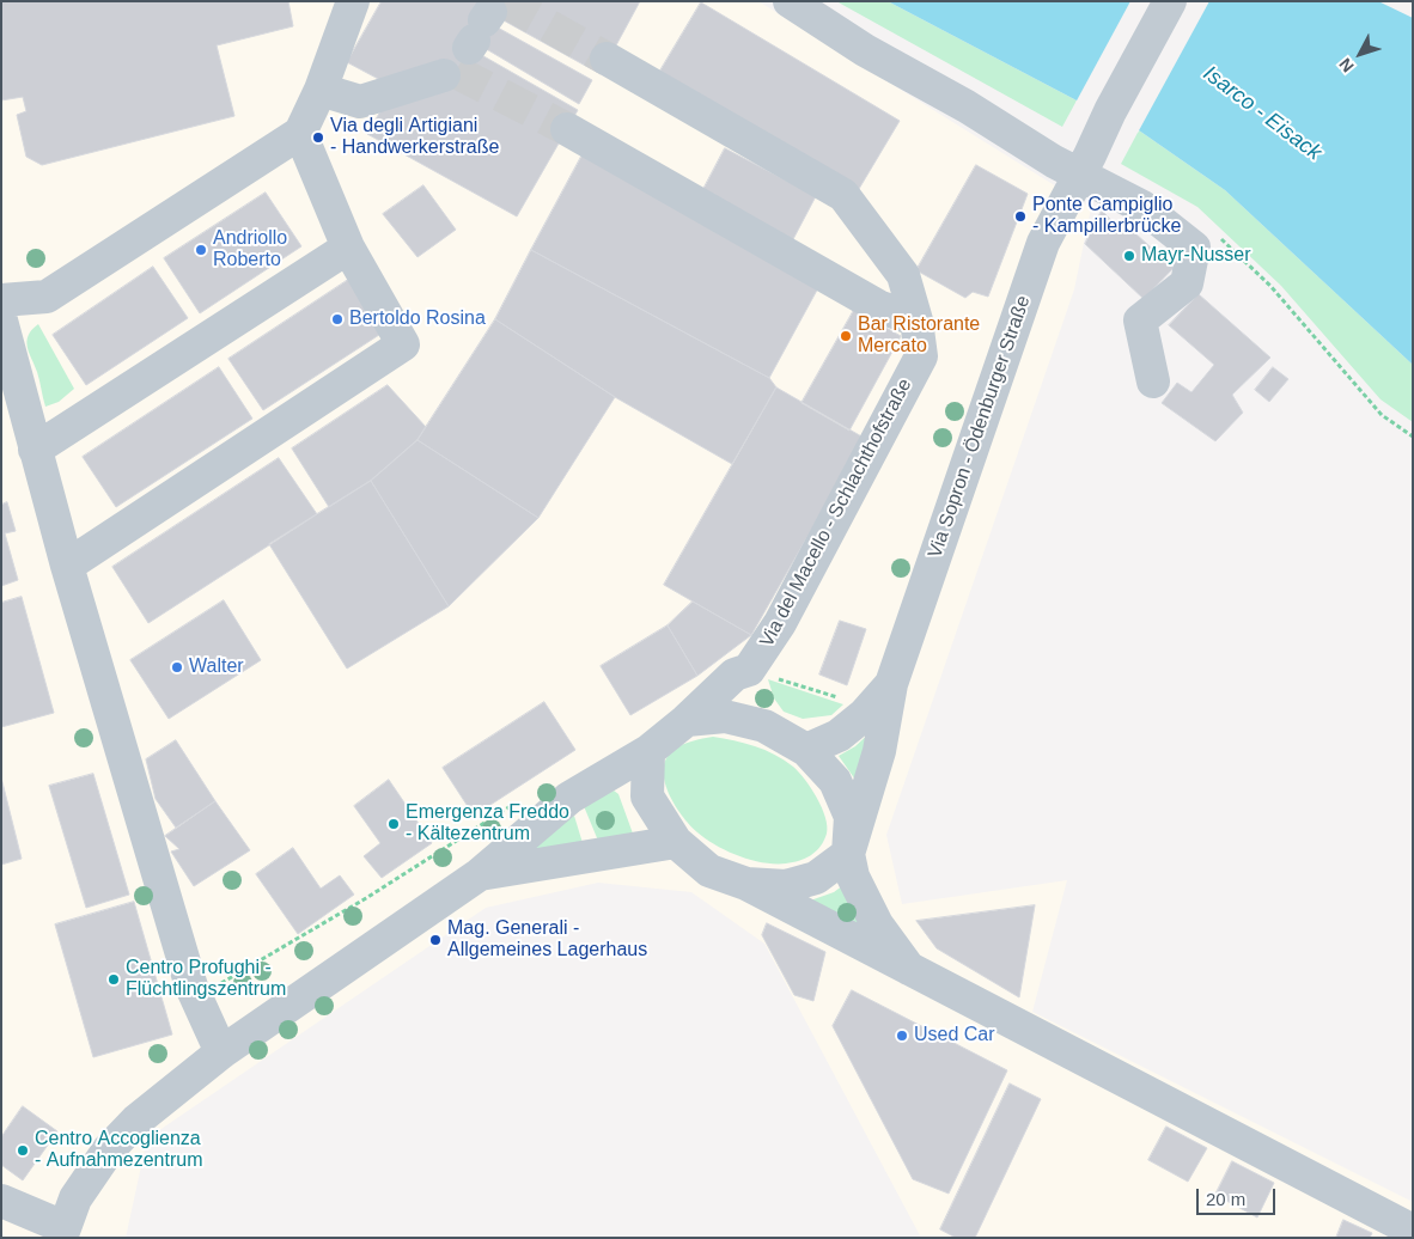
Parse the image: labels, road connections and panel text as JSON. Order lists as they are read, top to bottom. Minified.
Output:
{"streets":{"street":["Via Sopron - Ödenburger Straße","Via del Macello - Schlachthofstraße"]},"water":["Isarco - Eisack"],"places":["Via degli Artigiani - Handwerkerstraße","Ponte Campiglio - Kampillerbrücke","Andriollo Roberto","Mayr-Nusser","Bertoldo Rosina","Bar Ristorante Mercato","Walter","Emergenza Freddo - Kältezentrum","Mag. Generali - Allgemeines Lagerhaus","Centro Profughi - Flüchtlingszentrum","Used Car","Centro Accoglienza - Aufnahmezentrum"],"scale_bar":"20 m","north":"bottom left"}
